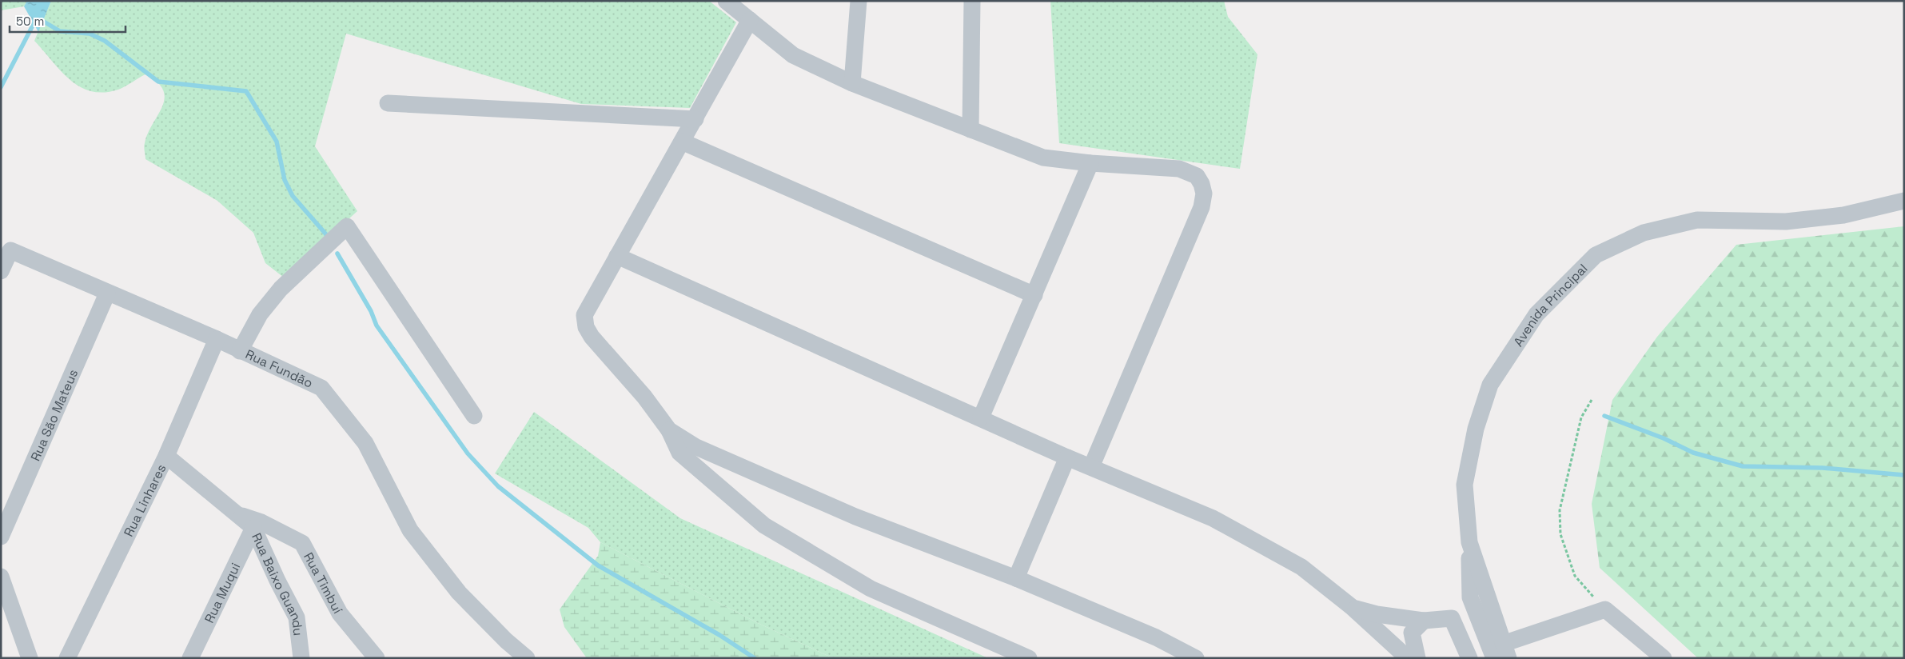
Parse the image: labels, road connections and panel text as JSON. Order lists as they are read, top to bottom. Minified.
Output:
{"streets":{"street":["Avenida Principal","Rua Fundão","Rua São Mateus","Rua Linhares","Rua Timbuí","Rua Baixo Guandu","Rua Muqui"]},"crossings":[["Rua Fundão","Rua São Mateus"],["Rua Fundão","Rua Linhares"],["Rua Linhares","Rua Baixo Guandu"],["Rua Timbuí","Rua Baixo Guandu"],["Rua Baixo Guandu","Rua Muqui"]],"scale_bar":"50 m"}
